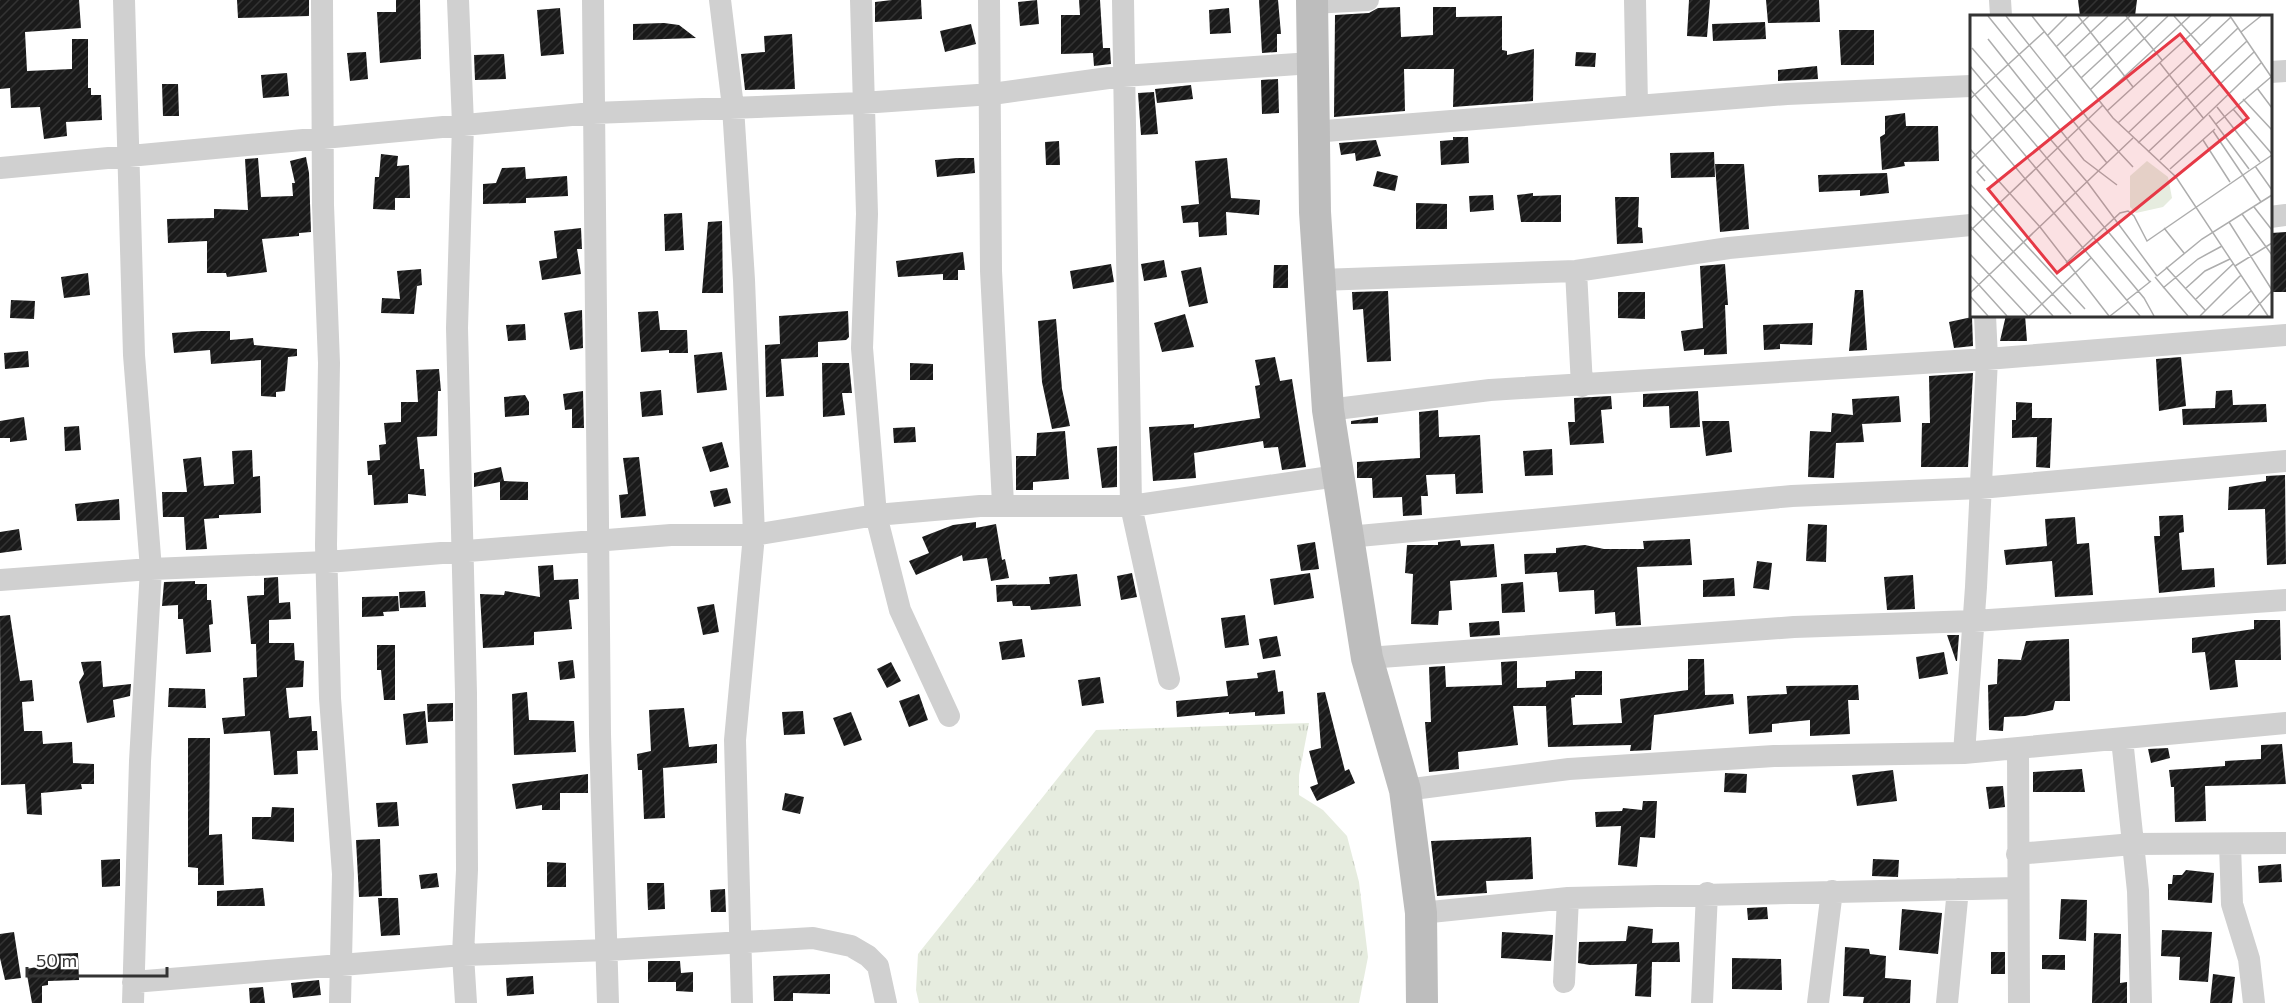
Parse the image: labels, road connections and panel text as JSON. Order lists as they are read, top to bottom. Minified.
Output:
{"scale_bar":"50 m"}
